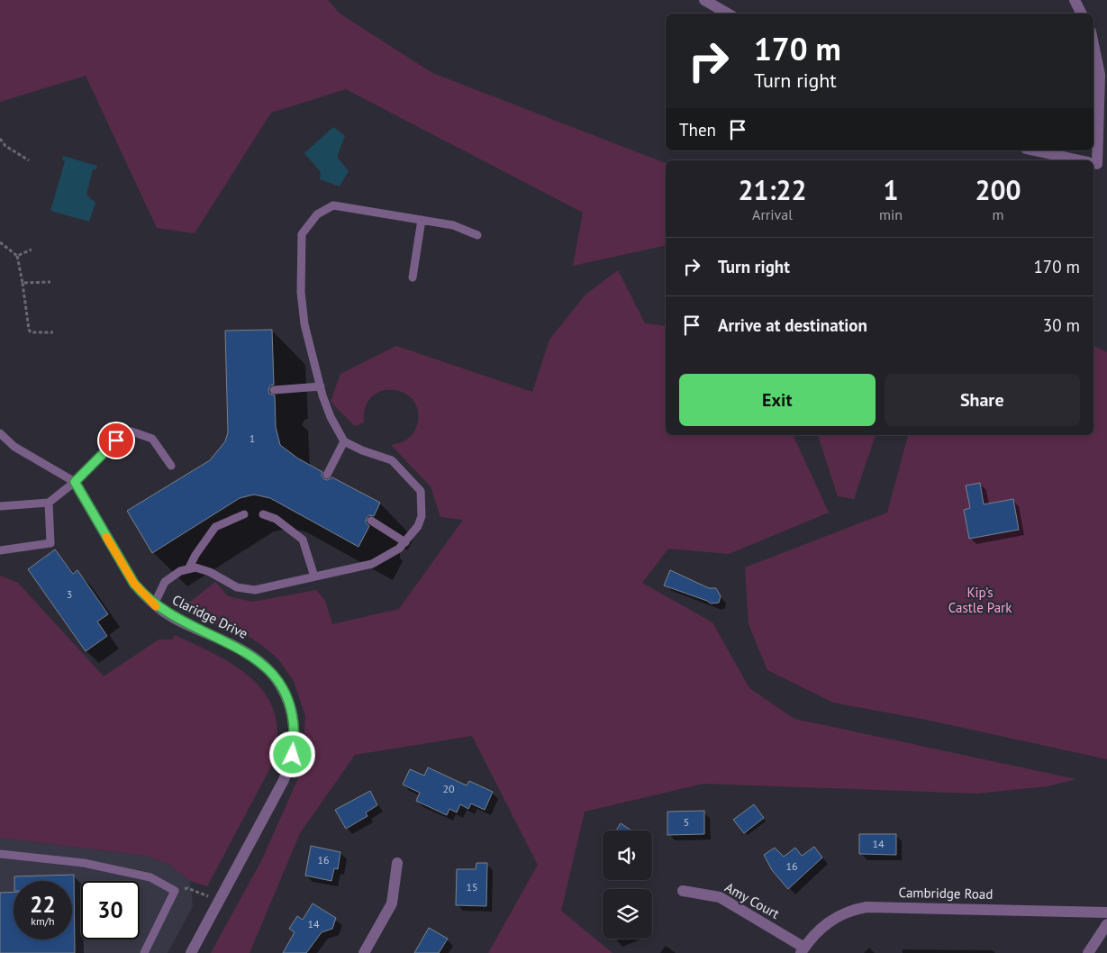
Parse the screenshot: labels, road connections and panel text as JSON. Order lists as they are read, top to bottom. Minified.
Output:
{"streets":{"street":["Claridge Drive","Cambridge Road","Amy Court"]},"crossings":[["Cambridge Road","Amy Court"]],"parks":["Kip's Castle Park"],"house_numbers":["1","3","20","5","14","16","16","15","14"],"page":{"turn":["170 m","Turn right"],"then":"Then","eta":["21:22","Arrival","1","min","200","m"],"list":[{"name":"Turn right","value":"170 m"},{"name":"Arrive at destination","value":"30 m"}],"buttons":["Exit","Share"],"speed":"22 km/h","limit":"30"}}
